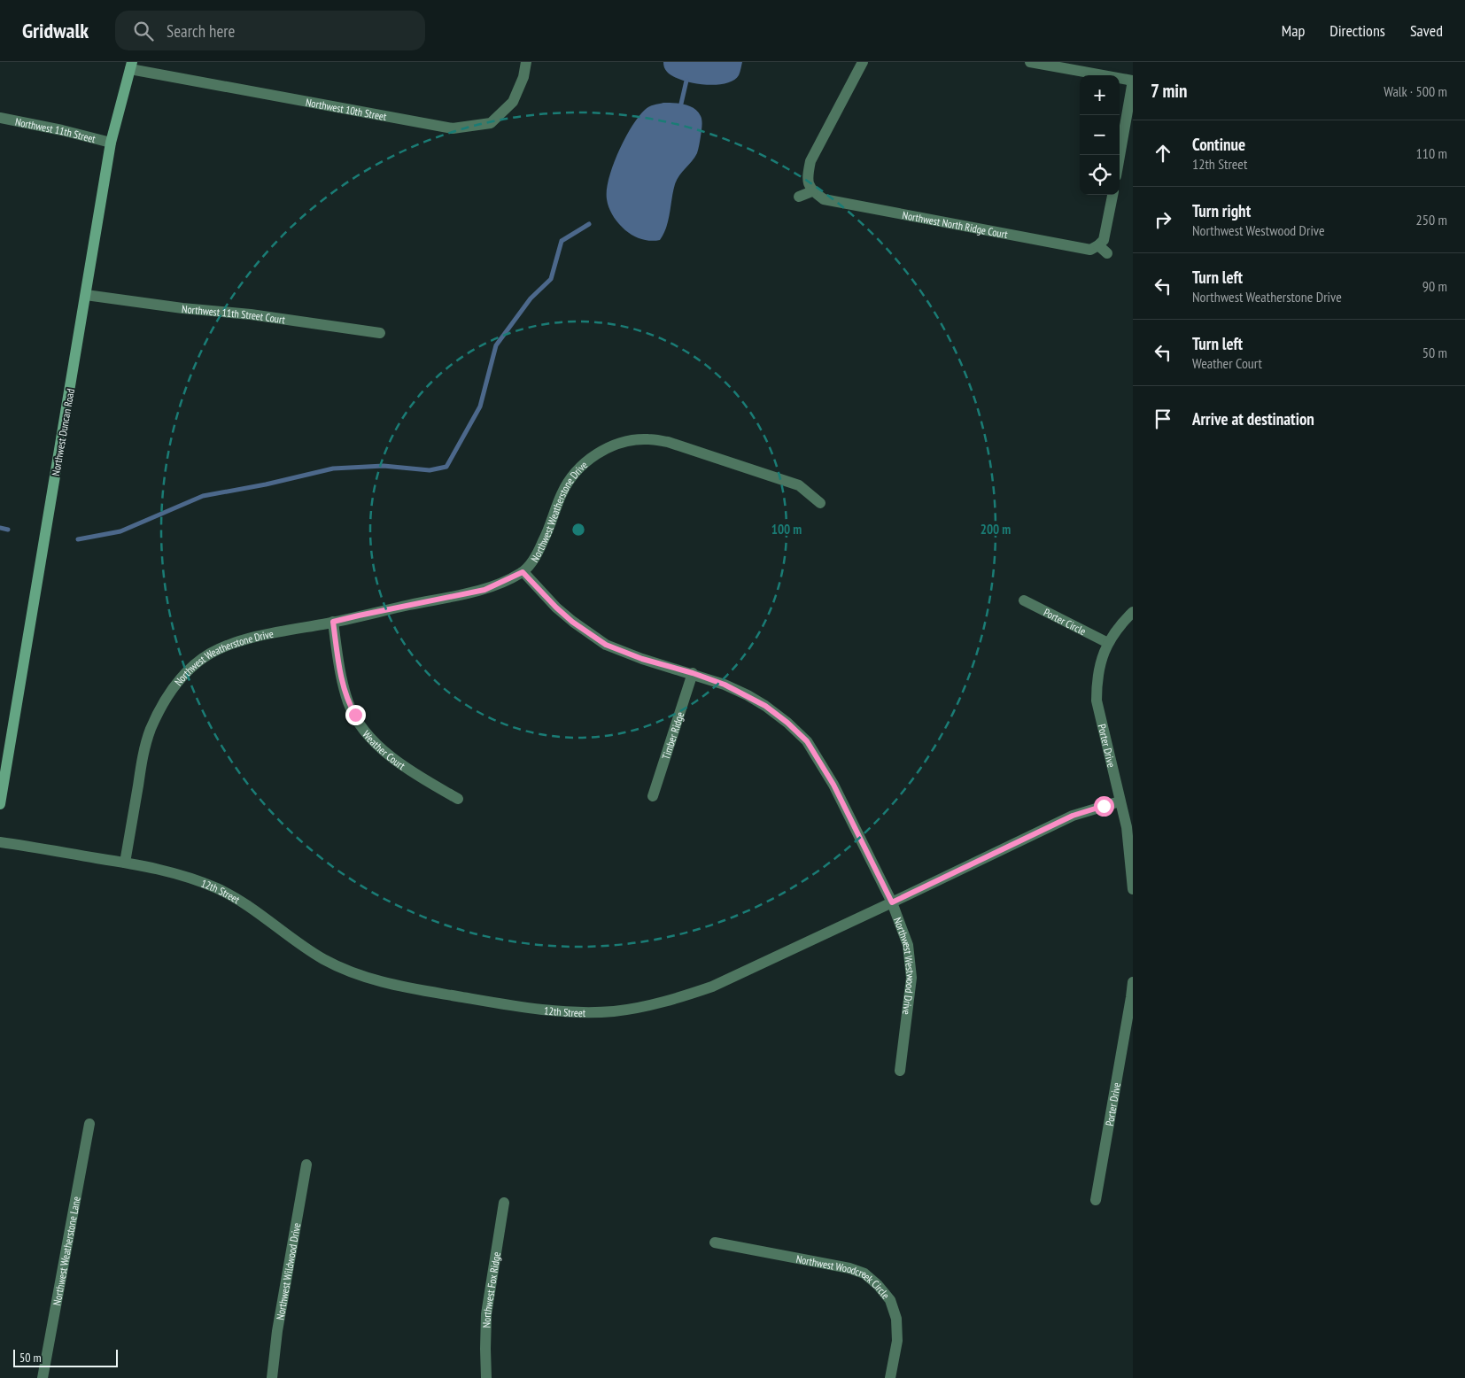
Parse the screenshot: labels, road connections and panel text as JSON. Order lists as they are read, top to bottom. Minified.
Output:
{"streets":{"street":["Northwest 10th Street","Northwest 11th Street","Northwest North Ridge Court","Northwest 11th Street Court","Northwest Duncan Road","Northwest Weatherstone Drive","Porter Circle","Timber Ridge","Porter Drive","Weather Court","12th Street","Northwest Westwood Drive","Northwest Weatherstone Lane","Northwest Wildwood Drive","Northwest Woodcreek Circle","Northwest Fox Ridge"]},"crossings":[["Northwest 10th Street","Northwest Duncan Road"],["Northwest 11th Street","Northwest Duncan Road"],["Northwest 11th Street Court","Northwest Duncan Road"],["Northwest Weatherstone Drive","Weather Court"],["Northwest Weatherstone Drive","12th Street"],["Northwest Weatherstone Drive","Northwest Westwood Drive"],["Porter Circle","Porter Drive"],["Timber Ridge","Northwest Westwood Drive"],["Porter Drive","12th Street"],["12th Street","Northwest Westwood Drive"]],"scale_bar":"50 m","page":{"header":"Gridwalk","search":"Search here","nav":["Map","Directions","Saved"],"heading":["7 min","Walk · 500 m"],"map_buttons":["+","−"],"list":[["Continue","12th Street","110 m"],["Turn right","Northwest Westwood Drive","250 m"],["Turn left","Northwest Weatherstone Drive","90 m"],["Turn left","Weather Court","50 m"],"Arrive at destination"],"scale":"50 m"},"rings":["100 m","200 m"]}
